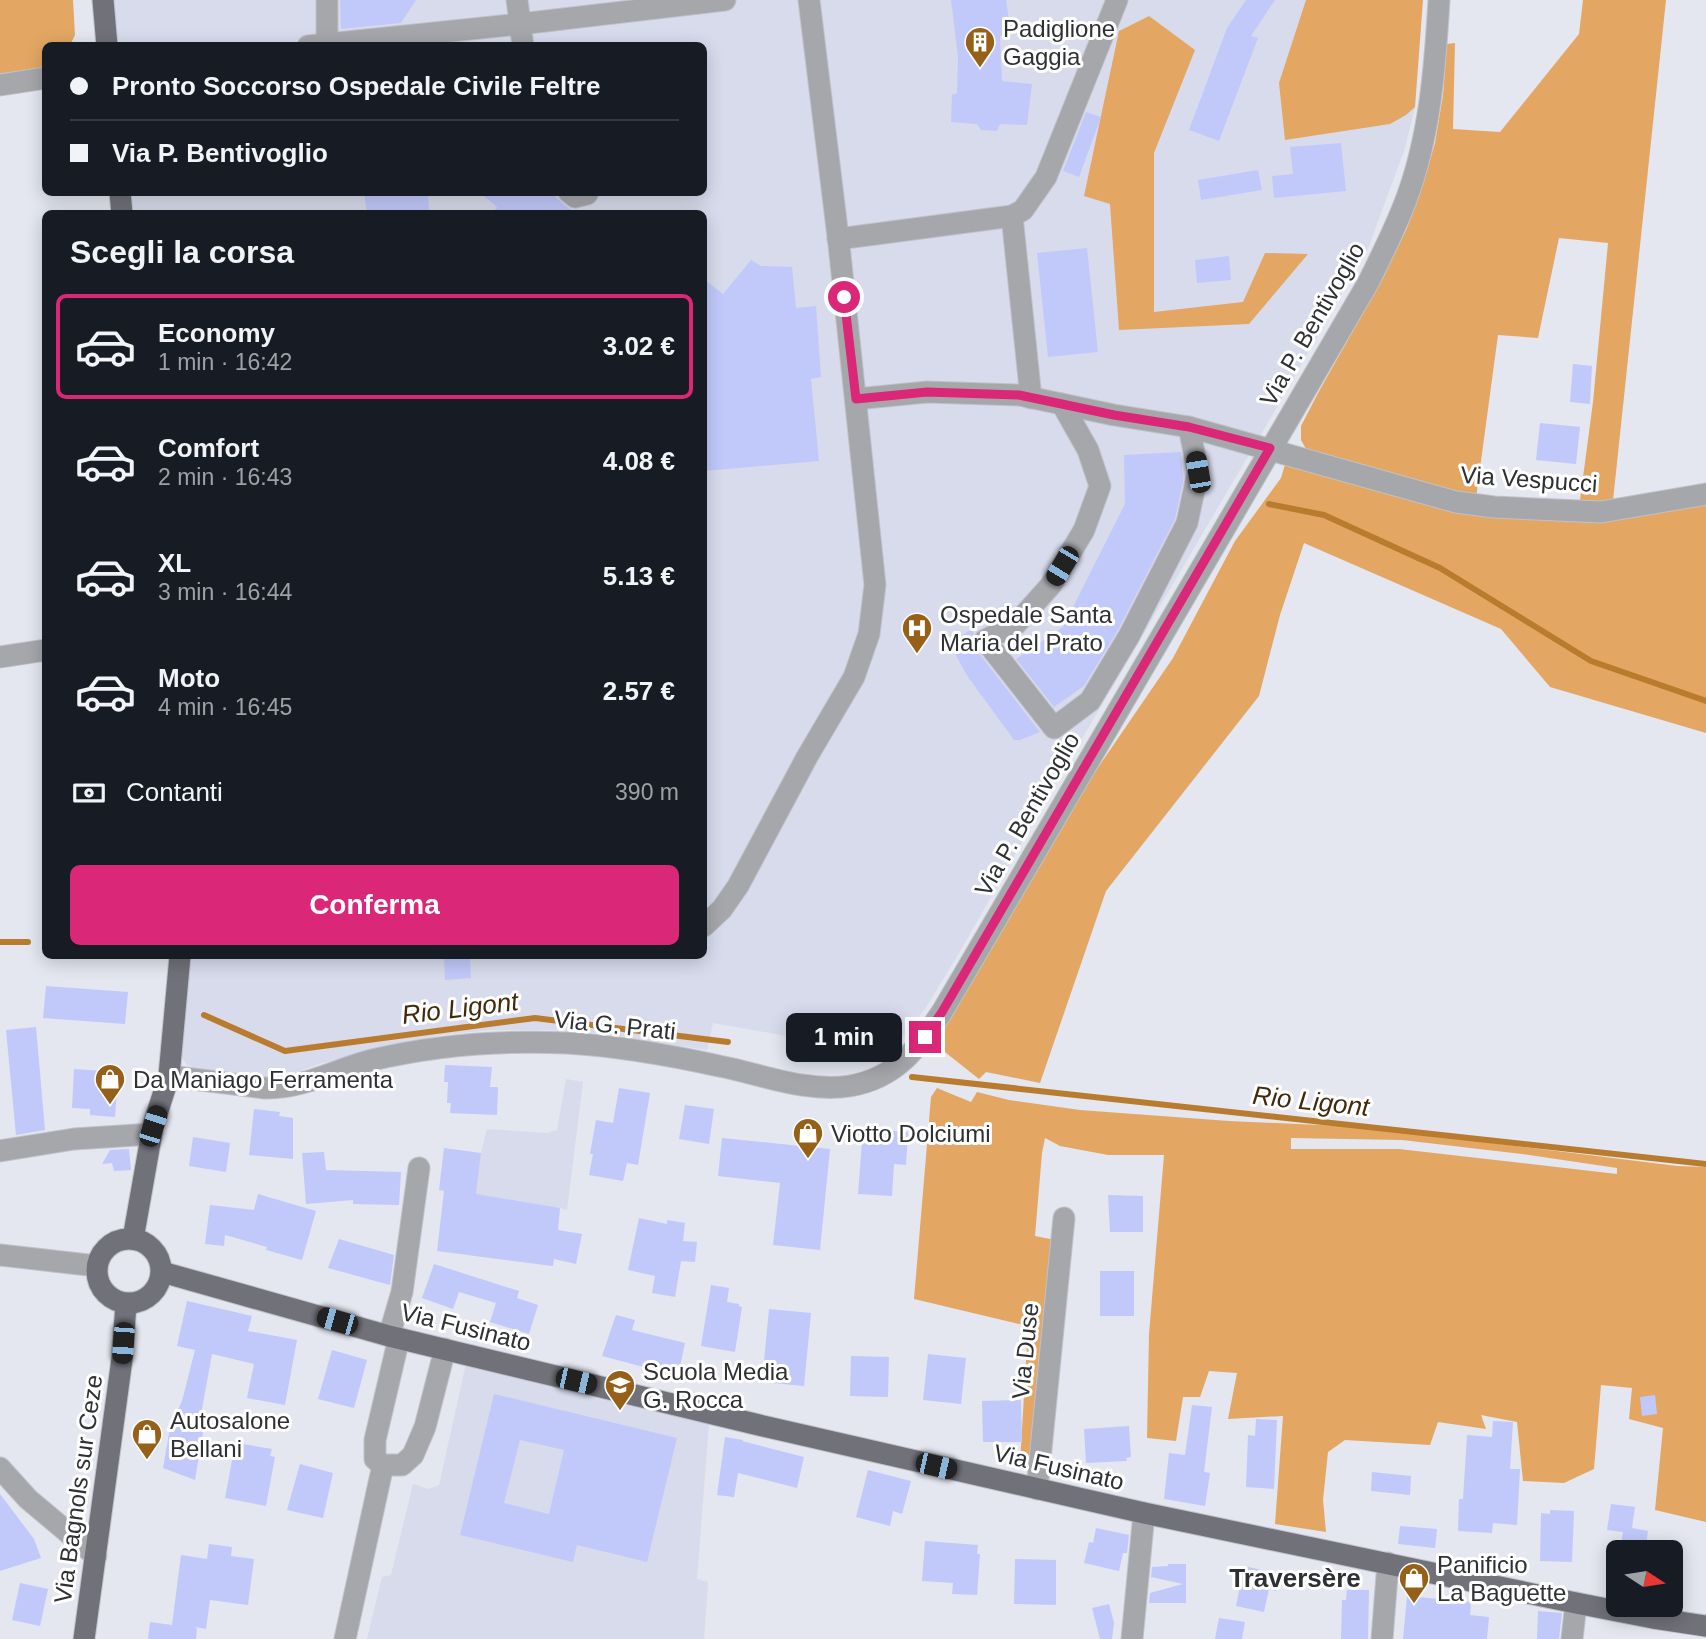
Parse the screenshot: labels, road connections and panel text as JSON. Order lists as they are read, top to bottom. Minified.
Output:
{"streets":{"main road":["Via Fusinato","Via Bagnols sur Ceze"],"street":["Via P. Bentivoglio","Via Vespucci","Via G. Prati","Via Duse"]},"crossings":[["Via P. Bentivoglio","Via Vespucci"],["Via P. Bentivoglio","Via G. Prati"],["Via Fusinato","Via Duse"],["Via Fusinato","Via Bagnols sur Ceze"]],"districts":["Traversère"],"water":["Rio Ligont"],"places":{"building":["Padiglione Gaggia"],"hospital":["Ospedale Santa Maria del Prato"],"shop":["Da Maniago Ferramenta","Viotto Dolciumi","Autosalone Bellani","Panificio La Baguette"],"school or university":["Scuola Media G. Rocca"]},"north":"right","page":{"banner":["Pronto Soccorso Ospedale Civile Feltre","Via P. Bentivoglio"],"heading":"Scegli la corsa","list":[{"name":"Economy","note":"1 min · 16:42","value":"3.02 €"},{"name":"Comfort","note":"2 min · 16:43","value":"4.08 €"},{"name":"XL","note":"3 min · 16:44","value":"5.13 €"},{"name":"Moto","note":"4 min · 16:45","value":"2.57 €"}],"pay":["Contanti","390 m"],"buttons":"Conferma","bubble":"1 min"}}
